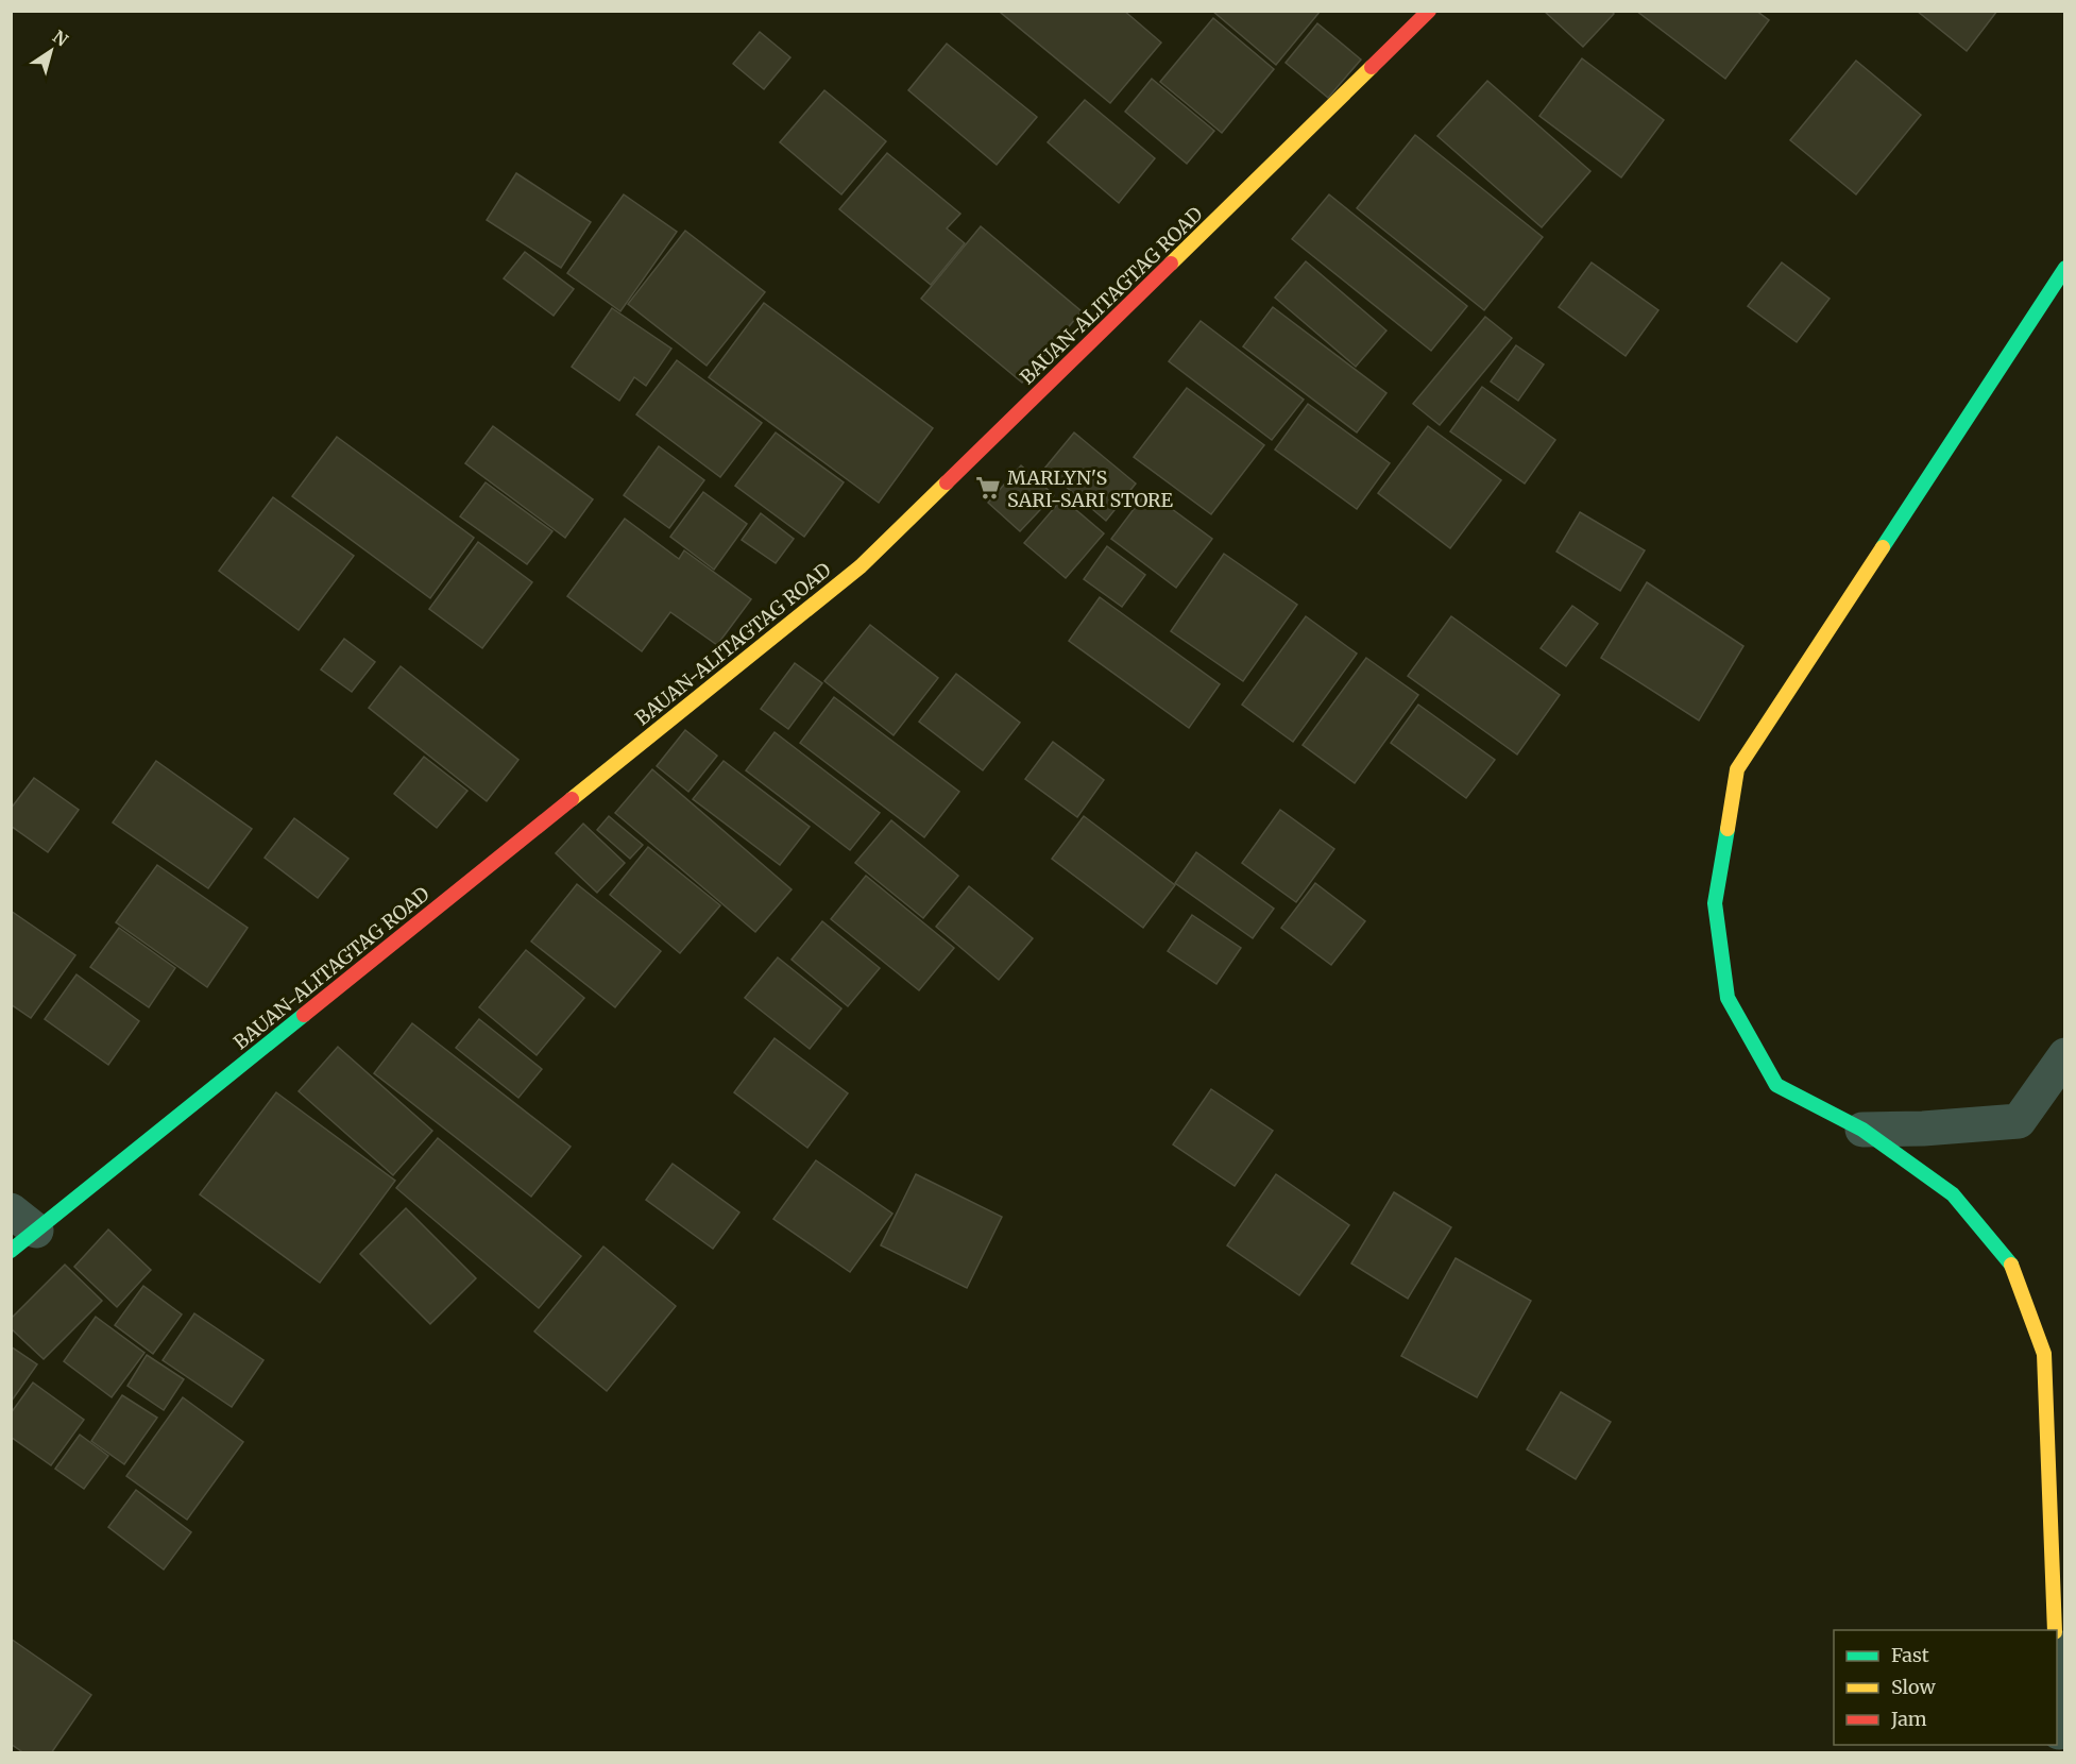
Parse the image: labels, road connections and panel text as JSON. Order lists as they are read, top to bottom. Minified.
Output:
{"streets":{"main road":["BAUAN-ALITAGTAG ROAD"]},"places":{"supermarket":["MARLYN'S SARI-SARI STORE"]},"legend":["Fast","Slow","Jam"],"north":"top right"}
